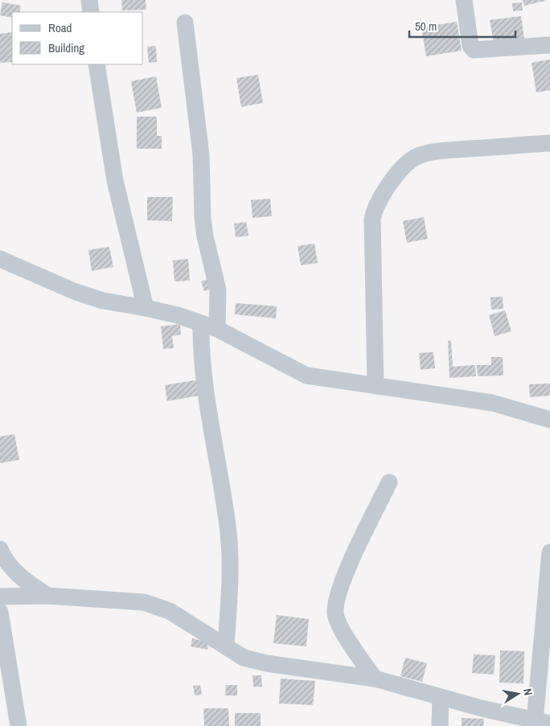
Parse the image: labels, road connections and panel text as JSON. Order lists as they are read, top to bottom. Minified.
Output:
{"legend":["Road","Building"],"scale_bar":"50 m","north":"right"}
